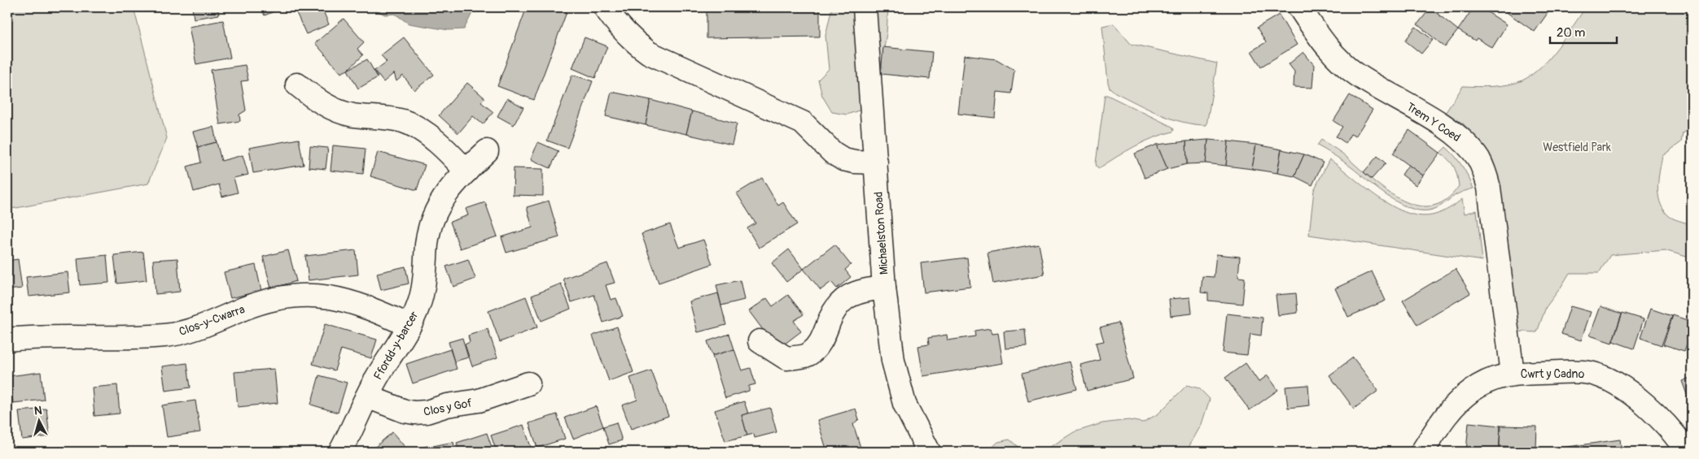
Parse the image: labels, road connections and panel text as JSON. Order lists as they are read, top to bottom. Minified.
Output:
{"streets":{"street":["Trem Y Coed","Michaelston Road","Clos-y-Cwarra","Ffordd-y-barcer","Cwrt y Cadno","Clos y Gof"]},"crossings":[["Trem Y Coed","Cwrt y Cadno"],["Clos-y-Cwarra","Ffordd-y-barcer"],["Ffordd-y-barcer","Clos y Gof"]],"parks":["Westfield Park"],"scale_bar":"20 m","north":"top"}
